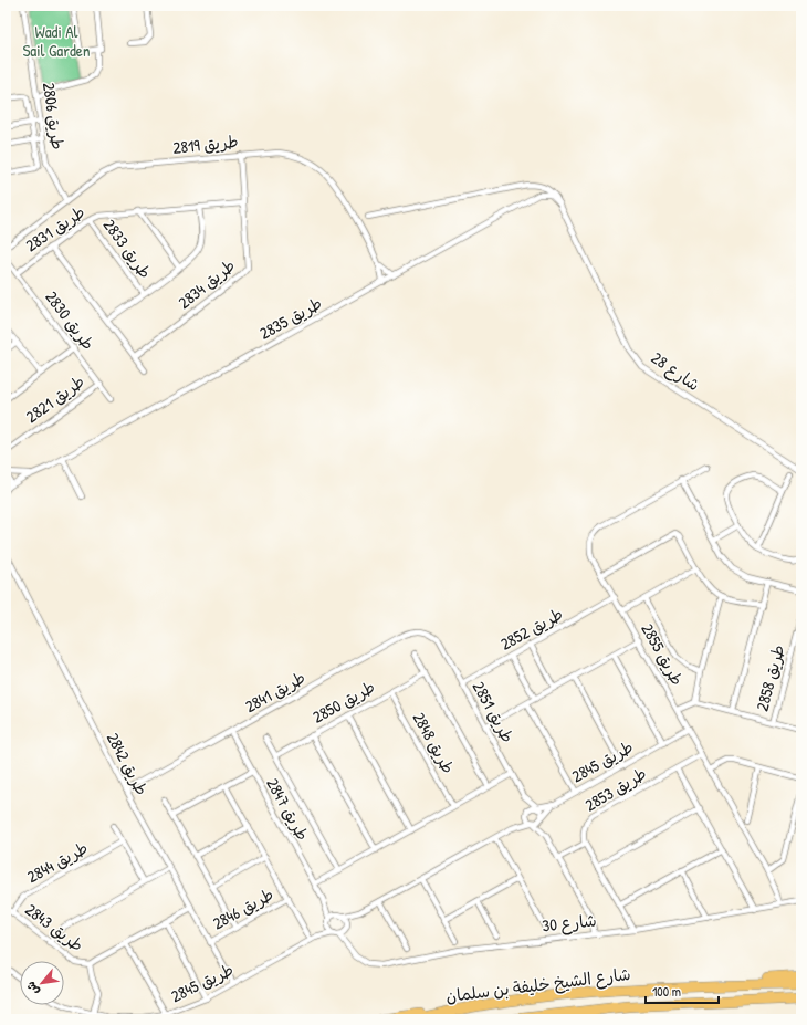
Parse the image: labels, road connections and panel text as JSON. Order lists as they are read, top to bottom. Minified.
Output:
{"streets":{"highway":["شارع الشيخ خليفة بن سلمان"],"street":["طريق 2806","طريق 2819","طريق 2831","طريق 2833","طريق 2834","طريق 2835","طريق 2830","شارع 28","طريق 2821","طريق 2852","طريق 2855","طريق 2858","طريق 2841","طريق 2850","طريق 2851","طريق 2848","طريق 2845","طريق 2842","طريق 2853","طريق 2847","طريق 2844","طريق 2846","شارع 30","طريق 2843"]},"crossings":[["طريق 2806","طريق 2819"],["طريق 2819","طريق 2834"],["طريق 2819","طريق 2835"],["طريق 2831","طريق 2833"],["طريق 2831","طريق 2834"],["طريق 2831","طريق 2830"],["طريق 2835","شارع 28"],["طريق 2830","طريق 2821"],["طريق 2852","طريق 2855"],["طريق 2852","طريق 2851"],["طريق 2855","طريق 2845"],["طريق 2855","طريق 2853"],["طريق 2855","شارع 30"],["طريق 2841","طريق 2851"],["طريق 2841","طريق 2842"],["طريق 2841","طريق 2847"],["طريق 2850","طريق 2848"],["طريق 2851","طريق 2845"],["طريق 2845","طريق 2842"],["طريق 2845","طريق 2847"],["طريق 2845","طريق 2846"],["طريق 2845","شارع 30"],["طريق 2845","طريق 2843"],["طريق 2842","طريق 2846"],["طريق 2842","طريق 2843"],["طريق 2847","شارع 30"],["طريق 2844","طريق 2843"]],"parks":["Wadi Al Sail Garden"],"scale_bar":"100 m","north":"bottom left"}
